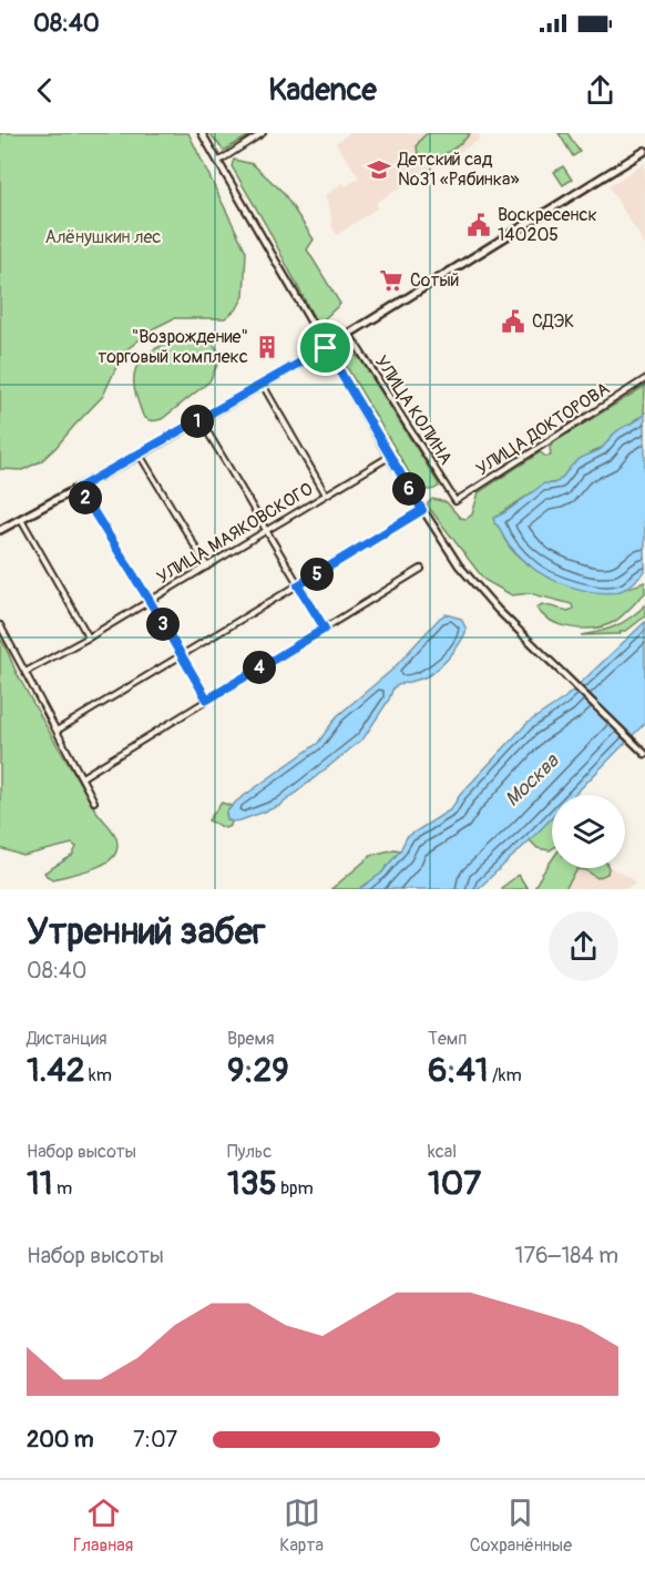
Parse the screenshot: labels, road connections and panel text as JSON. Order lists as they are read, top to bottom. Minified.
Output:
{"streets":{"street":["УЛИЦА КОЛИНА","УЛИЦА ДОКТОРОВА","УЛИЦА МАЯКОВСКОГО"]},"crossings":[["УЛИЦА КОЛИНА","УЛИЦА ДОКТОРОВА"]],"water":["Москва"],"parks":["Алёнушкин лес"],"places":{"school or university":["Детский сад №31 «Рябинка»"],"public building":["Воскресенск 140205","СДЭК"],"supermarket":["Сотый"],"building":["\"Возрождение\" торговый комплекс"]},"page":{"status":"08:40","header":"Kadence","pins":["1","6","2","5","3","4"],"heading":["Утренний забег","08:40"],"stats":[["Дистанция","1.42 km"],["Время","9:29"],["Темп","6:41 /km"],["Набор высоты","11 m"],["Пульс","135 bpm"],["kcal","107"]],"chart":["Набор высоты","176–184 m"],"list":[{"name":"200 m","note":"7:07"}],"tabs":["Главная","Карта","Сохранённые"]}}
